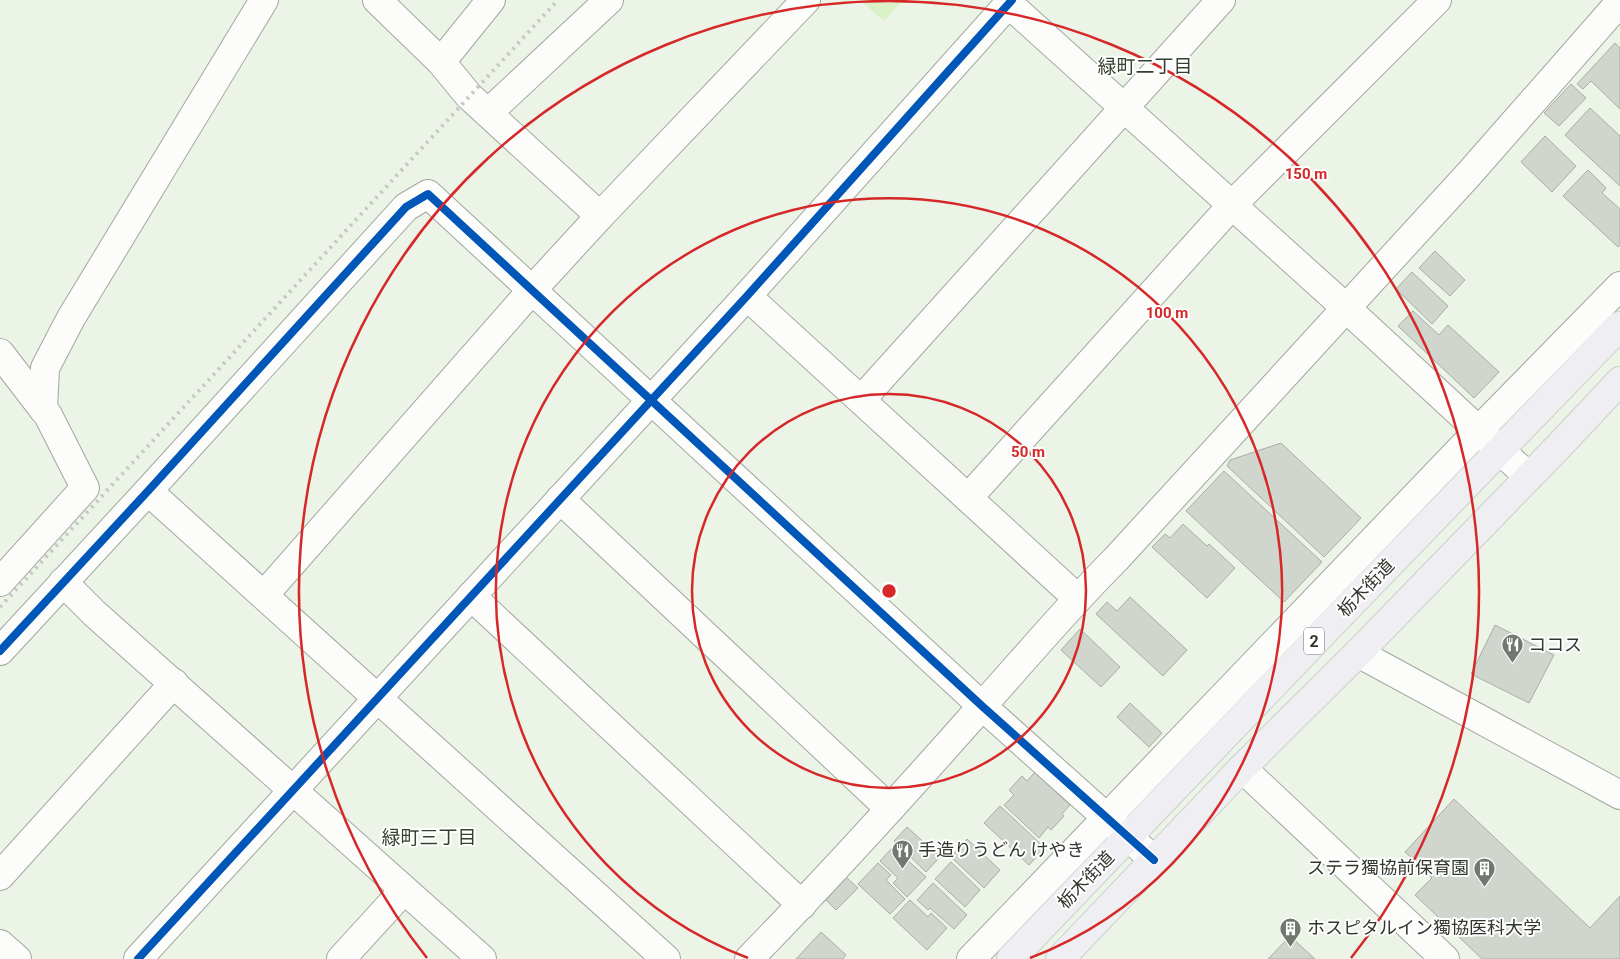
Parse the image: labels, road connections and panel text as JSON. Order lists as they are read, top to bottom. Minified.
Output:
{"streets":{"main road":["栃木街道","2"]},"districts":["緑町二丁目","緑町三丁目"],"places":{"restaurant":["ココス","手造りうどん けやき"],"building":["ステラ獨協前保育園","ホスピタルイン獨協医科大学"]},"rings":["150 m","100 m","50 m"]}
